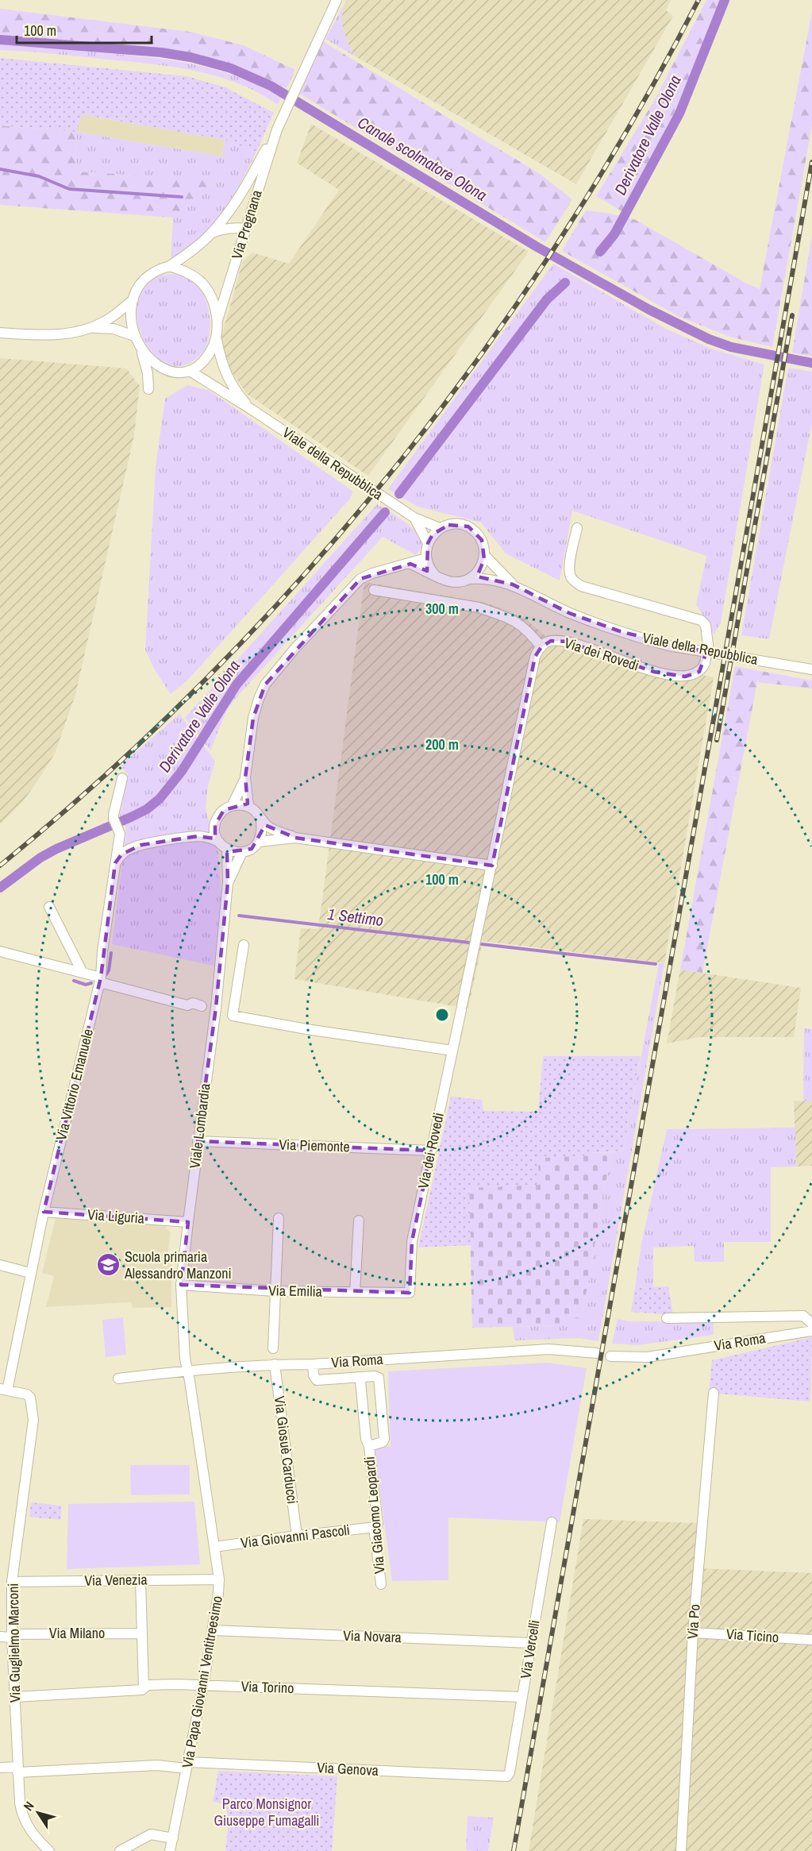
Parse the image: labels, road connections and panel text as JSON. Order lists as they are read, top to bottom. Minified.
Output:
{"streets":{"street":["Via Pregnana","Viale della Repubblica","Via dei Rovedi","Via Vittorio Emanuele","Viale Lombardia","Via Piemonte","Via Liguria","Via Emilia","Via Roma","Via Giosuè Carducci","Via Giacomo Leopardi","Via Giovanni Pascoli","Via Venezia","Via Po","Via Milano","Via Ticino","Via Novara","Via Guglielmo Marconi","Via Vercelli","Via Papa Giovanni Ventitreesimo","Via Torino","Via Genova"]},"crossings":[["Via Pregnana","Viale della Repubblica"],["Via dei Rovedi","Via Piemonte"],["Via dei Rovedi","Via Emilia"],["Via Vittorio Emanuele","Via Liguria"],["Via Vittorio Emanuele","Via Guglielmo Marconi"],["Viale Lombardia","Via Piemonte"],["Viale Lombardia","Via Liguria"],["Viale Lombardia","Via Emilia"],["Viale Lombardia","Via Roma"],["Viale Lombardia","Via Papa Giovanni Ventitreesimo"],["Via Roma","Via Giosuè Carducci"],["Via Roma","Via Giacomo Leopardi"],["Via Roma","Via Papa Giovanni Ventitreesimo"],["Via Giosuè Carducci","Via Giovanni Pascoli"],["Via Giacomo Leopardi","Via Giovanni Pascoli"],["Via Giovanni Pascoli","Via Papa Giovanni Ventitreesimo"],["Via Venezia","Via Guglielmo Marconi"],["Via Venezia","Via Papa Giovanni Ventitreesimo"],["Via Po","Via Ticino"],["Via Milano","Via Guglielmo Marconi"],["Via Novara","Via Vercelli"],["Via Novara","Via Papa Giovanni Ventitreesimo"],["Via Guglielmo Marconi","Via Torino"],["Via Guglielmo Marconi","Via Genova"],["Via Vercelli","Via Torino"],["Via Vercelli","Via Genova"],["Via Papa Giovanni Ventitreesimo","Via Torino"],["Via Papa Giovanni Ventitreesimo","Via Genova"]],"water":["Derivatore Valle Olona","Canale scolmatore Olona","1 Settimo"],"parks":["Parco Monsignor Giuseppe Fumagalli"],"places":{"school or university":["Scuola primaria Alessandro Manzoni"]},"scale_bar":"100 m","north":"top left","rings":["300 m","200 m","100 m"]}
